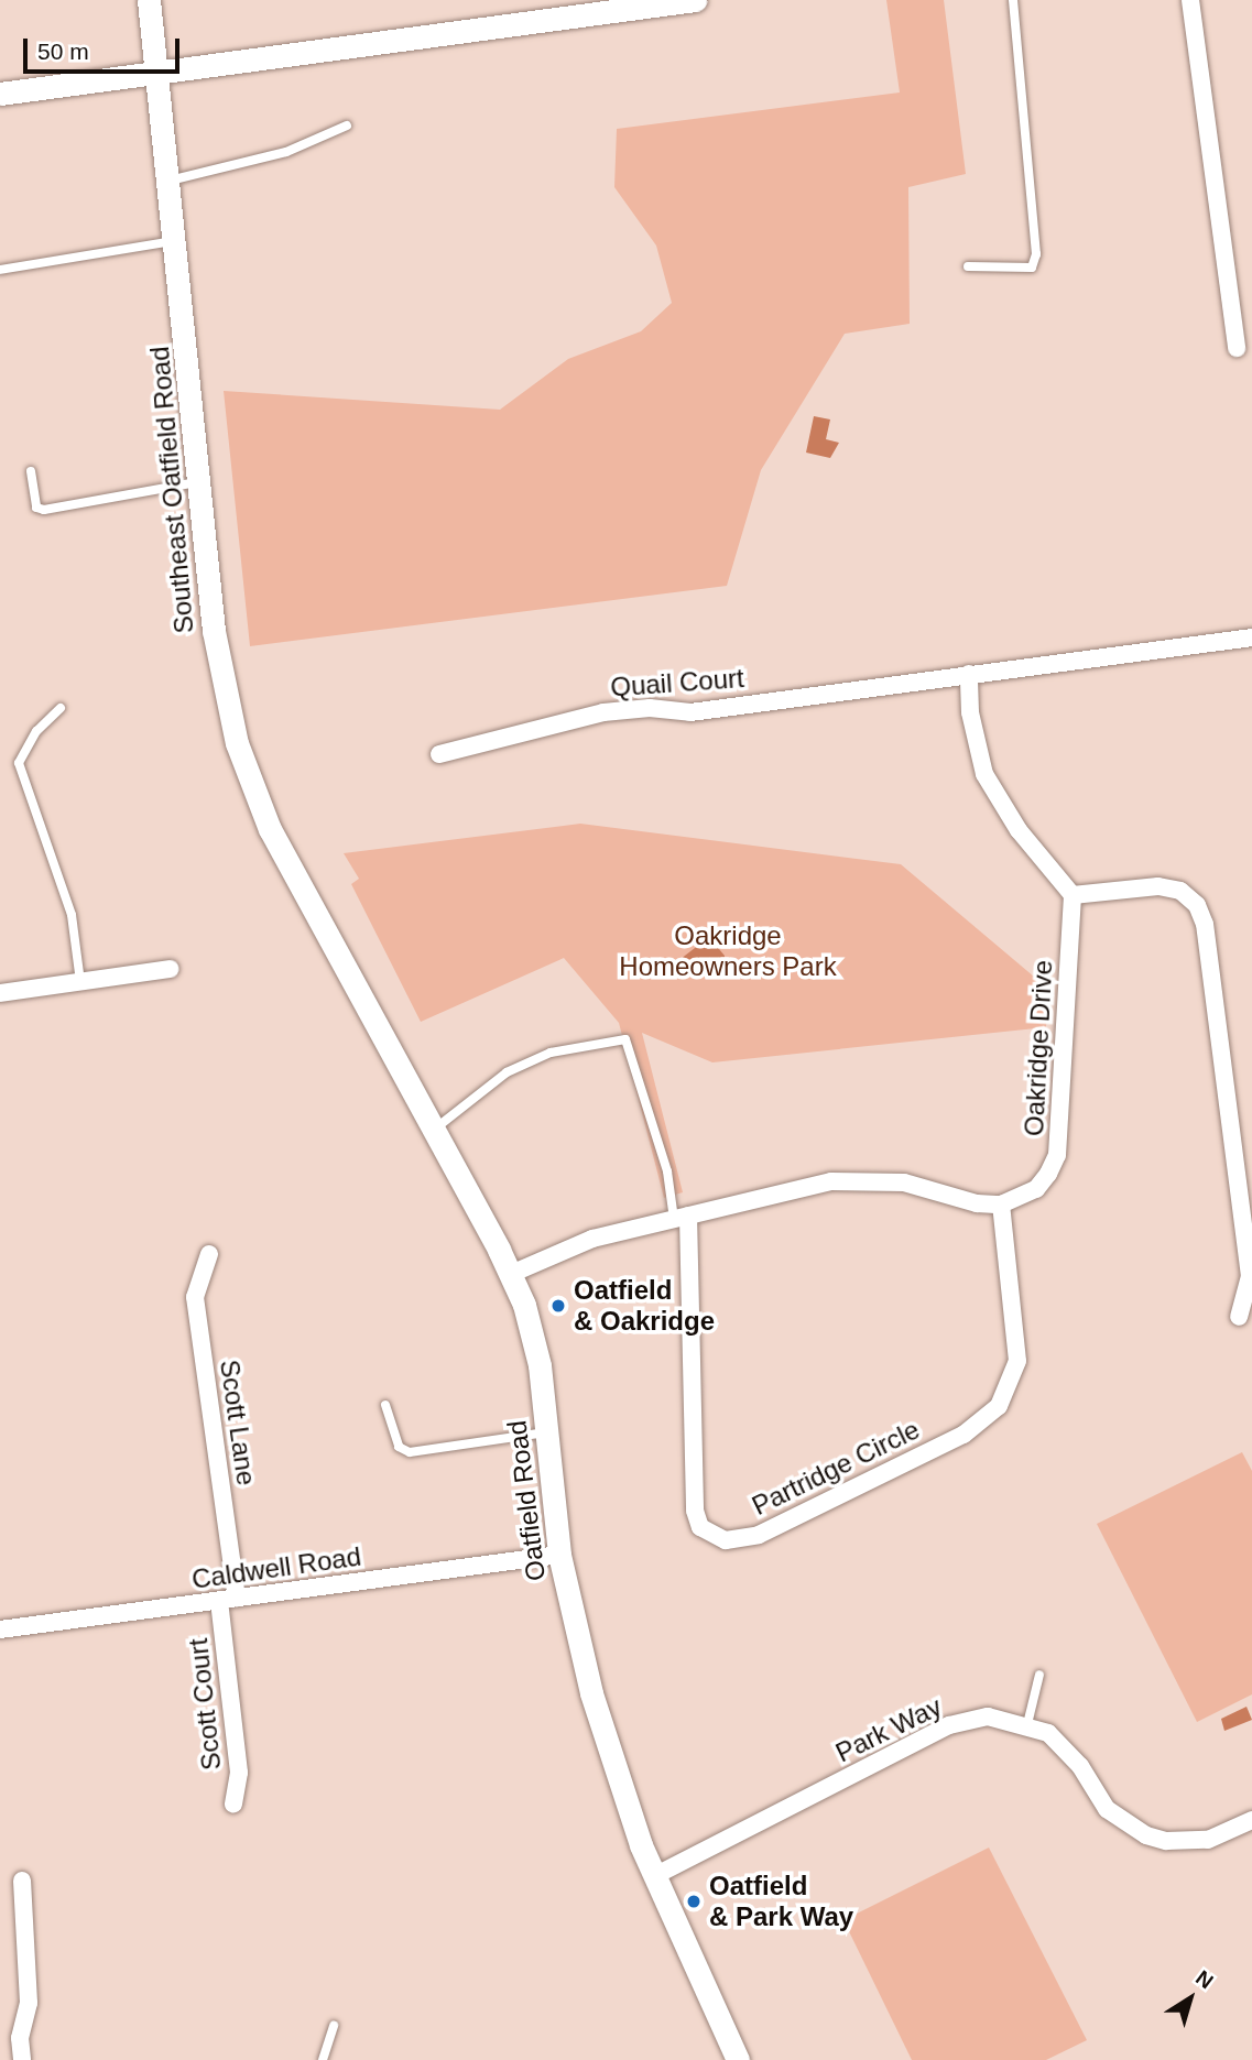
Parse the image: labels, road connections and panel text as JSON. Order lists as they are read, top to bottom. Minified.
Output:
{"streets":{"main road":["Southeast Oatfield Road","Oatfield Road"],"street":["Quail Court","Oakridge Drive","Scott Lane","Partridge Circle","Caldwell Road","Scott Court","Park Way"]},"crossings":[["Southeast Oatfield Road","Oatfield Road"],["Oakridge Drive","Partridge Circle"],["Scott Lane","Caldwell Road"],["Scott Lane","Scott Court"],["Oatfield Road","Caldwell Road"],["Oatfield Road","Park Way"],["Caldwell Road","Scott Court"]],"parks":["Oakridge Homeowners Park"],"places":["Oatfield & Oakridge","Oatfield & Park Way"],"scale_bar":"50 m","north":"top right"}
